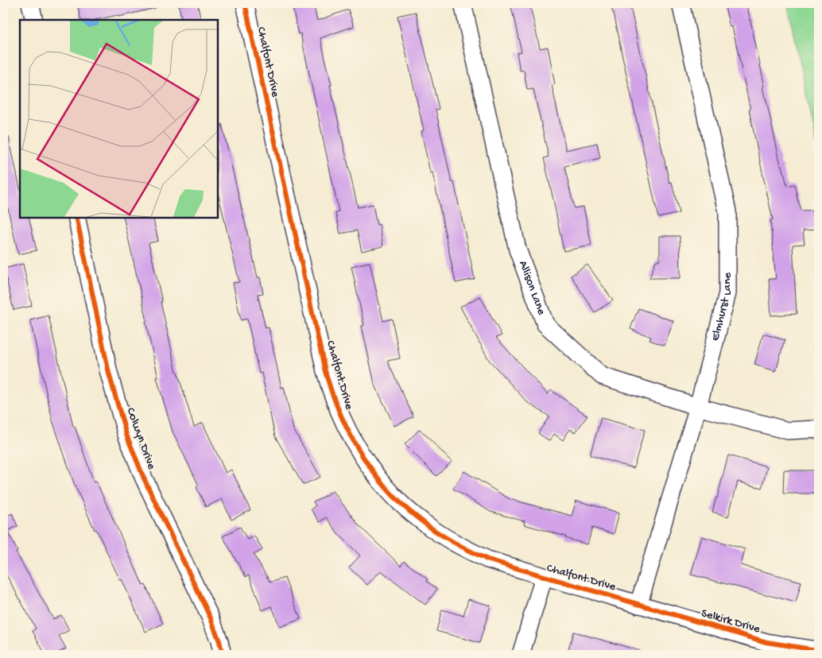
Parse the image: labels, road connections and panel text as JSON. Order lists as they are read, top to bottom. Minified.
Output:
{"streets":{"street":["Chalfont Drive","Allison Lane","Elmhurst Lane","Colwyn Drive","Selkirk Drive"]},"crossings":[["Chalfont Drive","Elmhurst Lane"],["Chalfont Drive","Selkirk Drive"],["Allison Lane","Elmhurst Lane"],["Elmhurst Lane","Selkirk Drive"]]}
